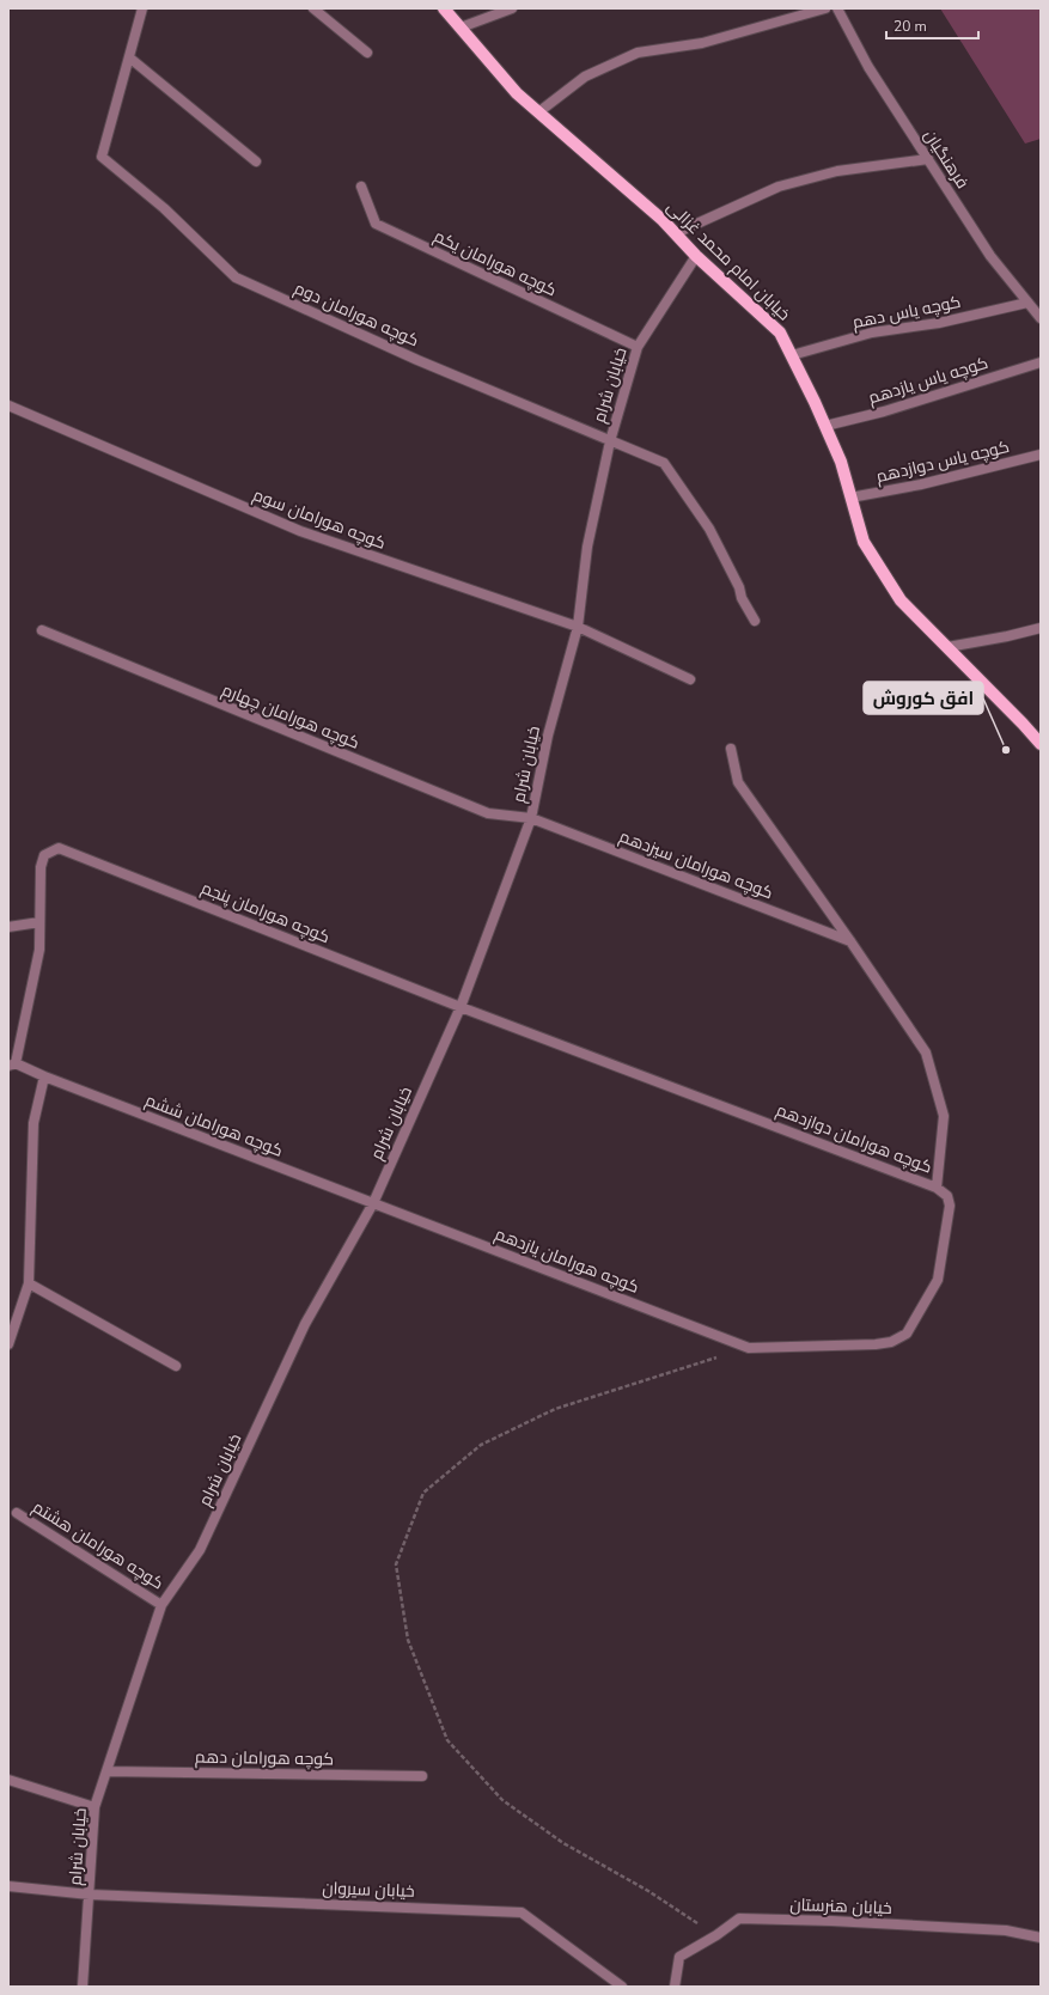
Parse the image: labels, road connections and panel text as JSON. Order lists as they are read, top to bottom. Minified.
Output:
{"streets":{"main road":["خیابان امام محمد غزالی"],"street":["فرهنگیان","کوچه هورامان یکم","کوچه یاس دهم","کوچه هورامان دوم","کوچه یاس یازدهم","خیابان شرام","کوچه یاس دوازدهم","کوچه هورامان سوم","کوچه هورامان چهارم","کوچه هورامان سيزدهم","کوچه هورامان پنجم","کوچه هورامان ششم","کوچه هورامان دوازدهم","کوچه هورامان يازدهم","کوچه هورامان هشتم","کوچه هورامان دهم","خیابان سیروان","خیابان هنرستان"]},"crossings":[["فرهنگیان","کوچه یاس دهم"],["خیابان امام محمد غزالی","کوچه یاس دهم"],["خیابان امام محمد غزالی","کوچه یاس یازدهم"],["خیابان امام محمد غزالی","خیابان شرام"],["خیابان امام محمد غزالی","کوچه یاس دوازدهم"],["کوچه هورامان یکم","خیابان شرام"],["کوچه هورامان دوم","خیابان شرام"],["خیابان شرام","کوچه هورامان سوم"],["خیابان شرام","کوچه هورامان چهارم"],["خیابان شرام","کوچه هورامان سيزدهم"],["خیابان شرام","کوچه هورامان پنجم"],["خیابان شرام","کوچه هورامان ششم"],["خیابان شرام","کوچه هورامان دوازدهم"],["خیابان شرام","کوچه هورامان يازدهم"],["خیابان شرام","کوچه هورامان هشتم"],["خیابان شرام","کوچه هورامان دهم"],["خیابان شرام","خیابان سیروان"],["کوچه هورامان چهارم","کوچه هورامان سيزدهم"],["کوچه هورامان پنجم","کوچه هورامان دوازدهم"],["کوچه هورامان ششم","کوچه هورامان يازدهم"],["کوچه هورامان دوازدهم","کوچه هورامان يازدهم"]],"places":["افق کوروش"],"scale_bar":"20 m"}
